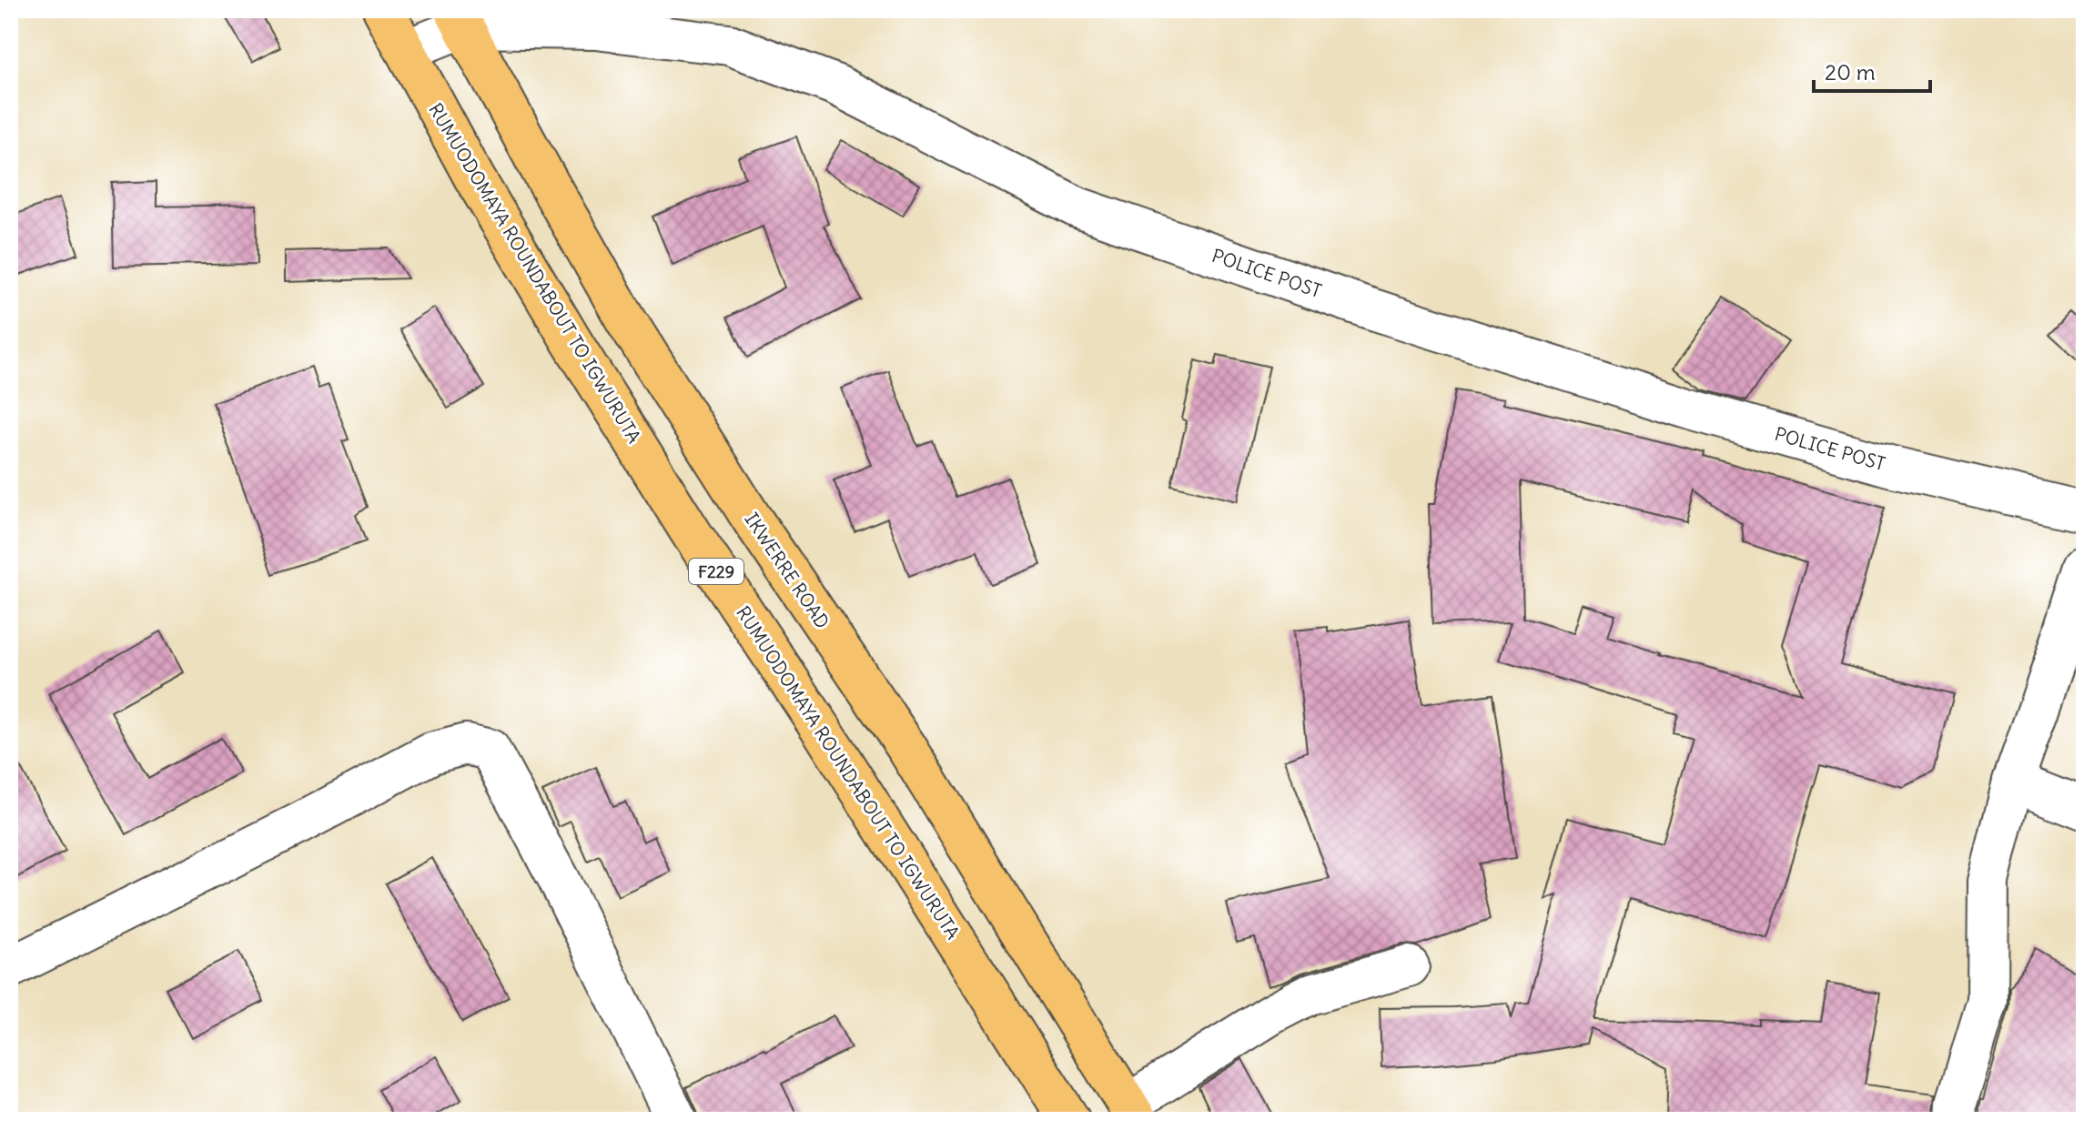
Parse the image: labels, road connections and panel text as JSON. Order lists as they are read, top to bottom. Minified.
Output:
{"streets":{"main road":["RUMUODOMAYA ROUNDABOUT TO IGWURUTA","IKWERRE ROAD","F229"],"street":["POLICE POST"]},"crossings":[["POLICE POST","IKWERRE ROAD"]],"scale_bar":"20 m"}
